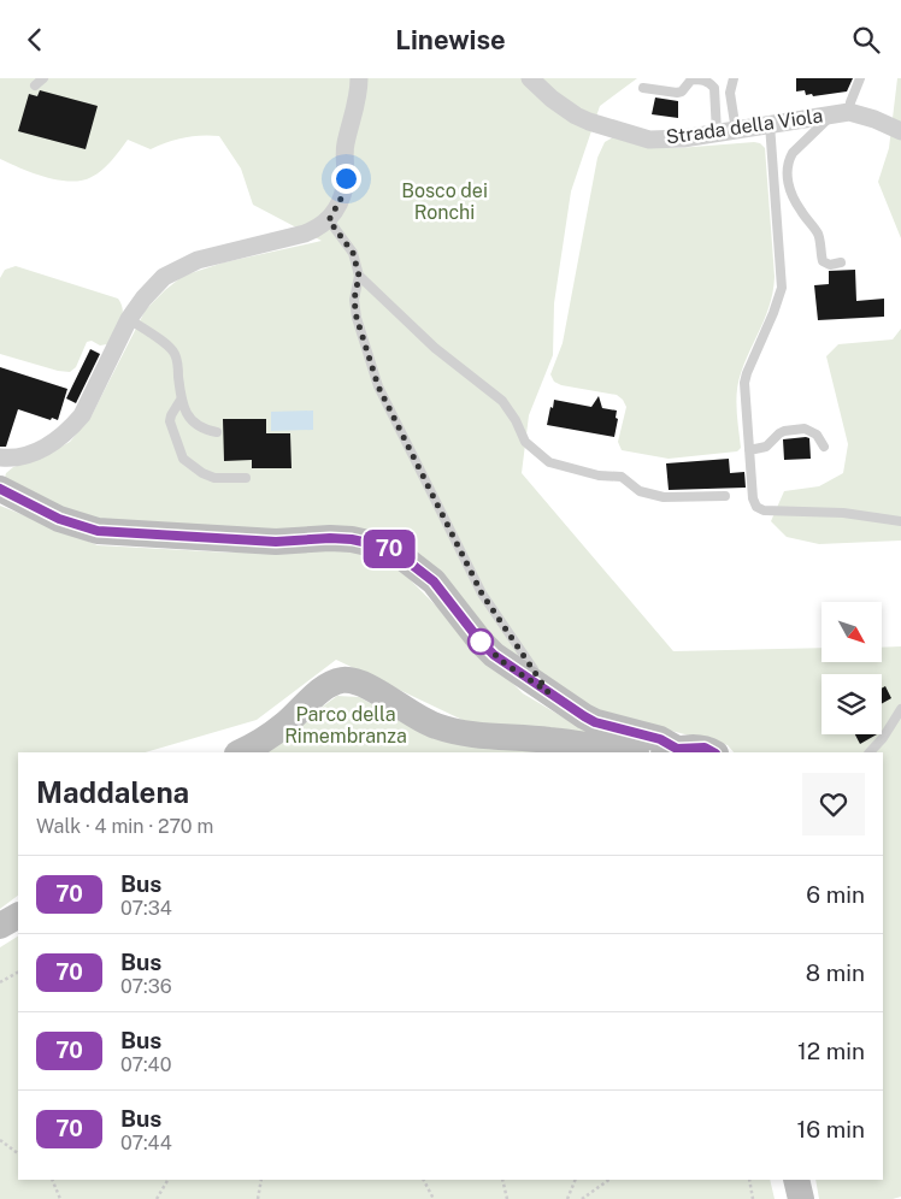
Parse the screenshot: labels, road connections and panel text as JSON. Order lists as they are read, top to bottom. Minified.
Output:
{"streets":{"street":["Strada della Viola"]},"parks":["Bosco dei Ronchi","Parco della Rimembranza"],"lines":["bus line 70"],"north":"bottom right","page":{"header":"Linewise","on_map":"70","heading":["Maddalena","Walk · 4 min · 270 m"],"list":[{"mark":"70","name":"Bus","note":"07:34","value":"6 min"},{"mark":"70","name":"Bus","note":"07:36","value":"8 min"},{"mark":"70","name":"Bus","note":"07:40","value":"12 min"},{"mark":"70","name":"Bus","note":"07:44","value":"16 min"}]}}
